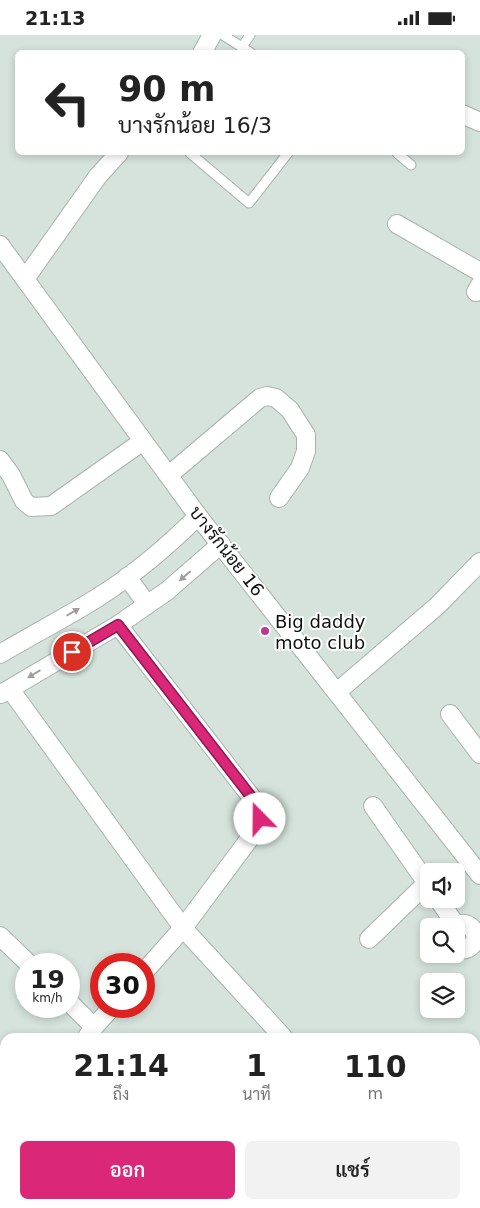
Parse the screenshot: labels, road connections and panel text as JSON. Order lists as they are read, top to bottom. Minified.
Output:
{"streets":{"street":["บางรักน้อย 16"]},"places":["Big daddy moto club"],"page":{"status":"21:13","turn":["90 m","บางรักน้อย 16/3"],"speed":"19 km/h","limit":"30","eta":["21:14","ถึง","1","นาที","110","m"],"buttons":["ออก","แชร์"]}}
